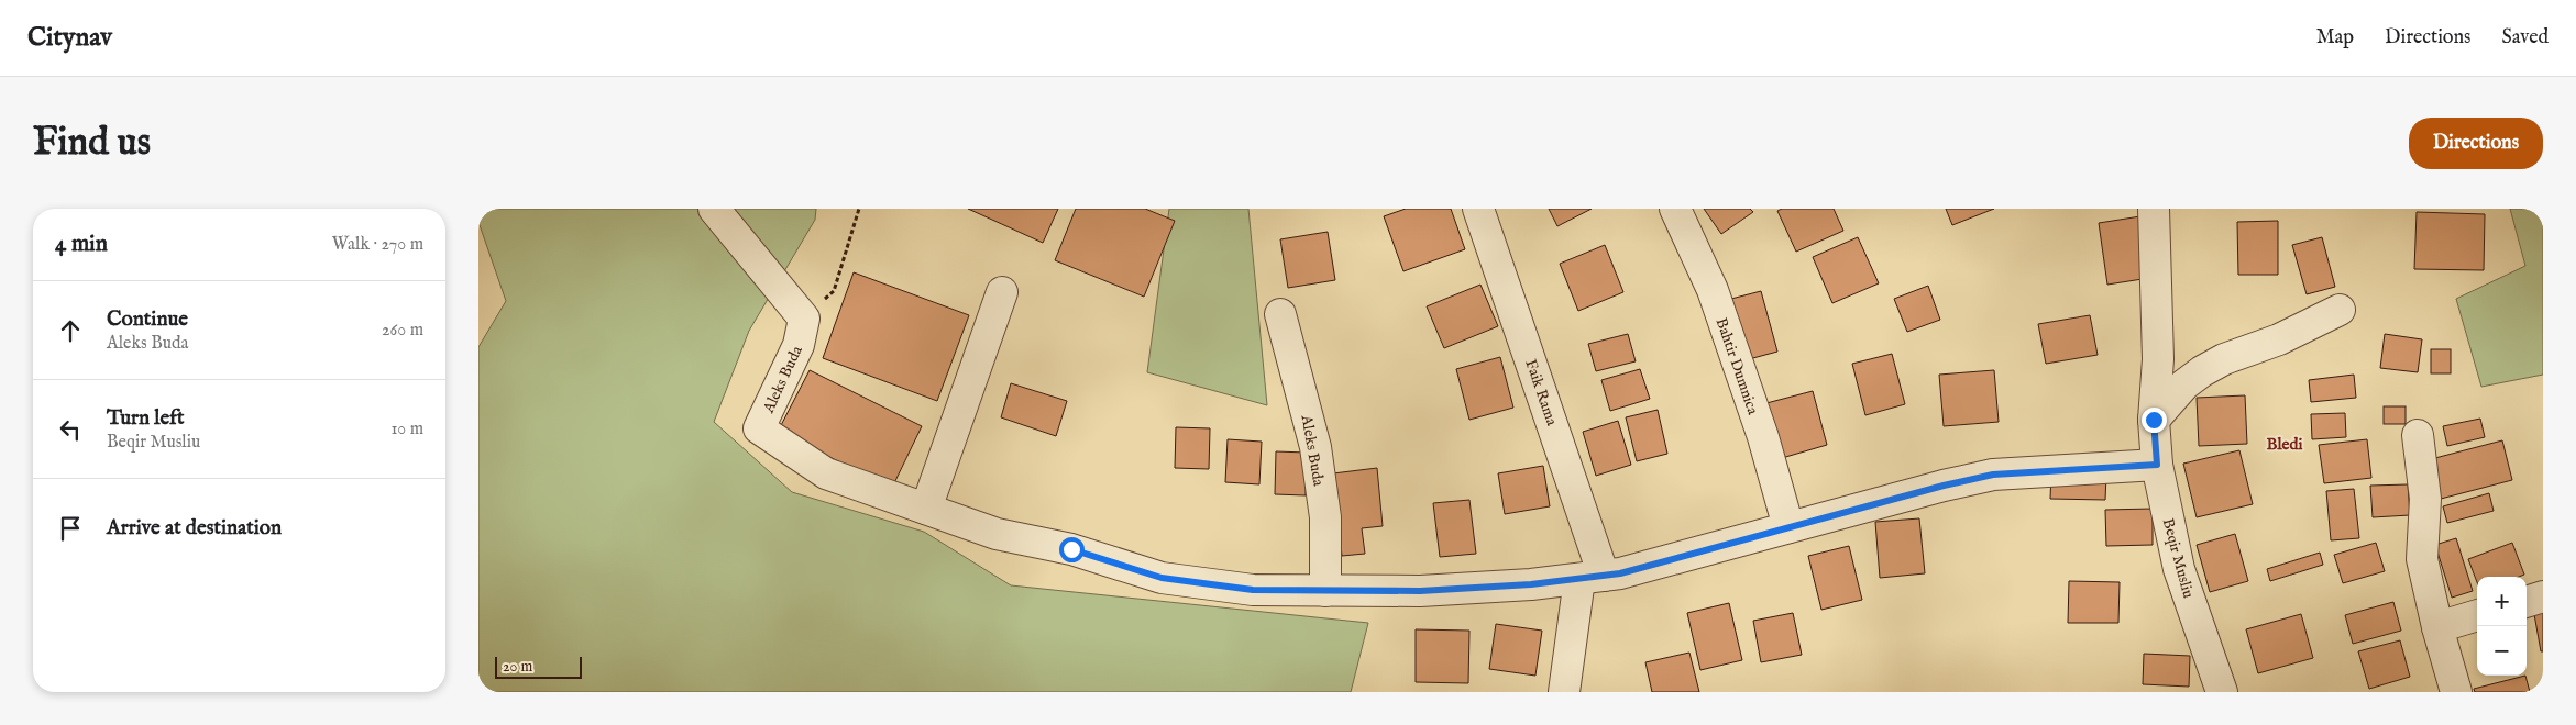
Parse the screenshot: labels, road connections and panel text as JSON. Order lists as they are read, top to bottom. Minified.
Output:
{"streets":{"street":["Bahtir Dumnica","Aleks Buda","Faik Rama","Beqir Musliu"]},"crossings":[["Bahtir Dumnica","Aleks Buda"],["Aleks Buda","Faik Rama"],["Aleks Buda","Beqir Musliu"]],"districts":["Bledi"],"scale_bar":"20 m","page":{"header":"Citynav","nav":["Map","Directions","Saved"],"buttons":"Directions","title":"Find us","heading":["4 min","Walk · 270 m"],"list":[["Continue","Aleks Buda","260 m"],["Turn left","Beqir Musliu","10 m"],"Arrive at destination"],"map_buttons":["+","−"],"scale":"20 m"}}
